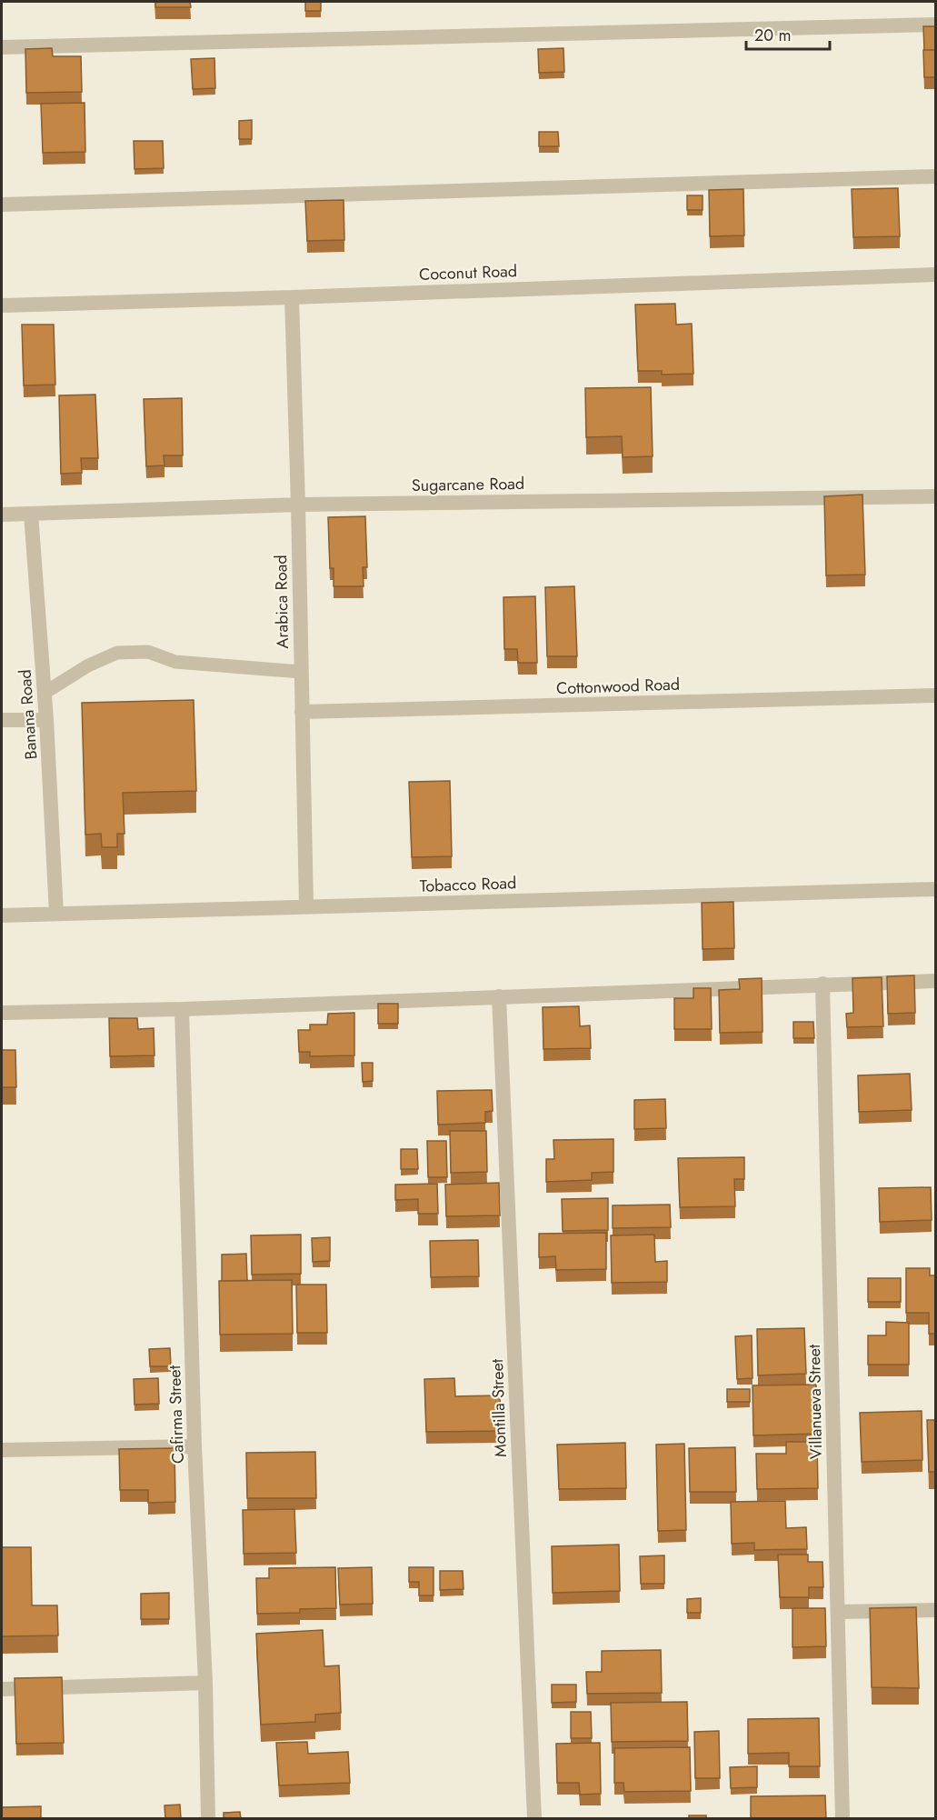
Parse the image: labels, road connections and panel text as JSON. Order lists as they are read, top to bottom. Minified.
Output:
{"streets":{"street":["Coconut Road","Sugarcane Road","Arabica Road","Cottonwood Road","Banana Road","Tobacco Road","Villanueva Street","Montilla Street","Cafirma Street"]},"crossings":[["Coconut Road","Arabica Road"],["Sugarcane Road","Arabica Road"],["Sugarcane Road","Banana Road"],["Arabica Road","Cottonwood Road"],["Arabica Road","Tobacco Road"],["Banana Road","Tobacco Road"]],"scale_bar":"20 m"}
